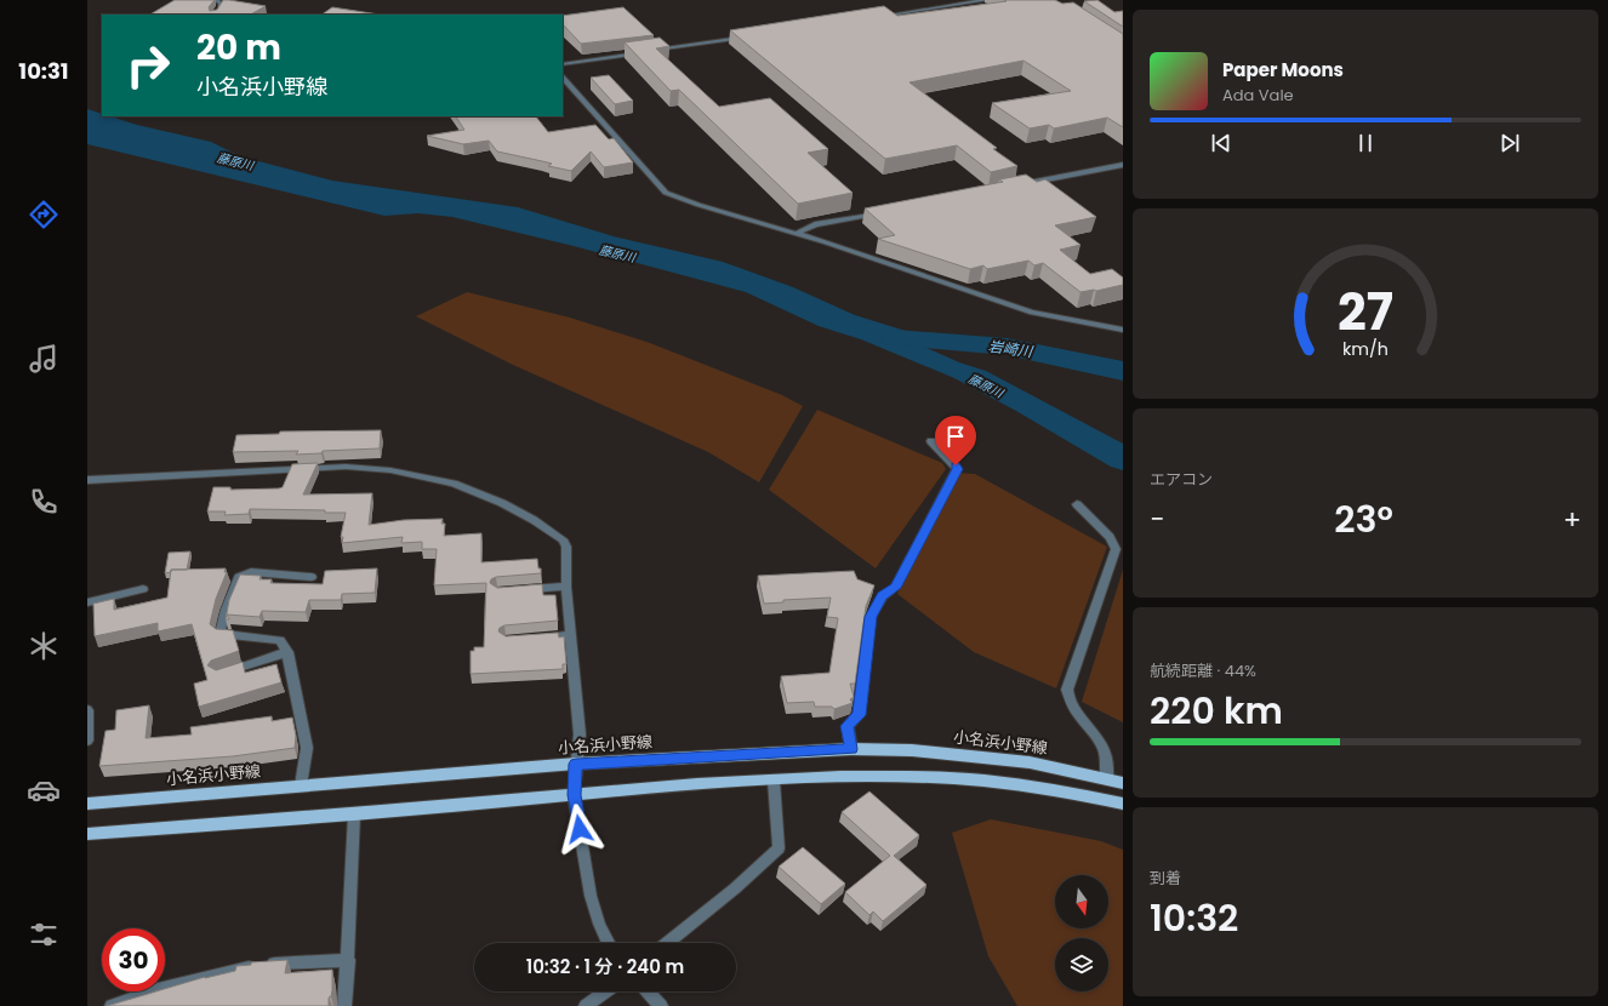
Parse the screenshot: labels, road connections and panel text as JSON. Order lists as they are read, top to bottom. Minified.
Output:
{"streets":{"main road":["小名浜小野線"]},"water":["藤原川","岩崎川"],"north":"bottom","page":{"tabs":"10:31","turn":["20 m","小名浜小野線"],"song":["Paper Moons","Ada Vale"],"tile":["エアコン",["航続距離 · 44%","220 km"],["到着","10:32"]],"heat":["−","23°","+"],"limit":"30","trip":"10:32 · 1 分 · 240 m","gauge":["27","km/h"]}}
